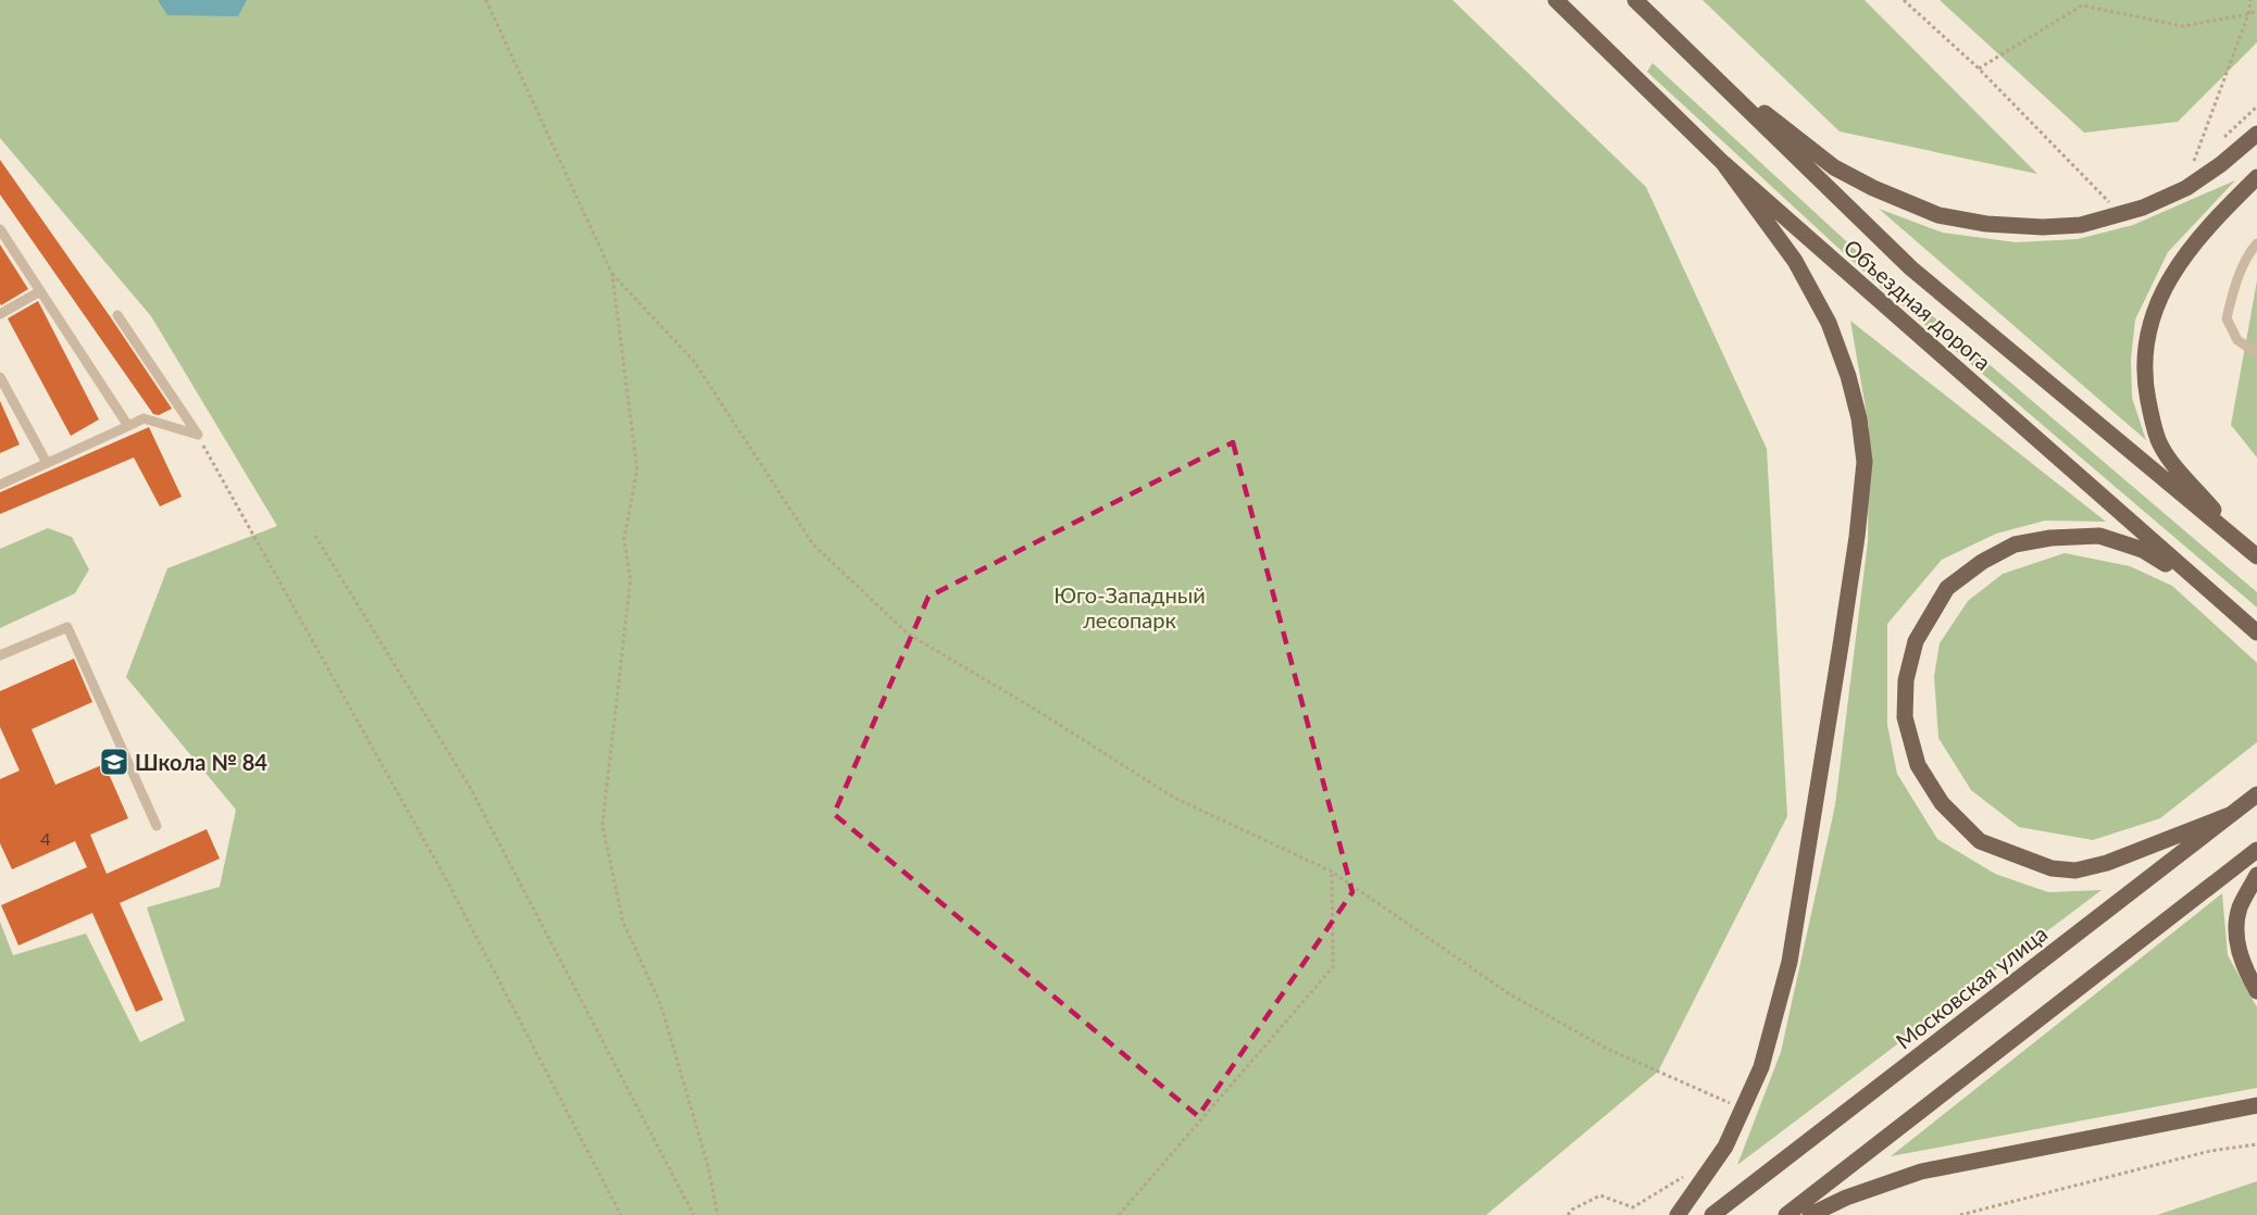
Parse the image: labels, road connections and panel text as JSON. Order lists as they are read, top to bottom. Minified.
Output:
{"streets":{"main road":["Объездная дорога","Московская улица"]},"parks":["Юго-Западный лесопарк"],"places":{"school or university":["Школа № 84"]},"house_numbers":["4"]}
